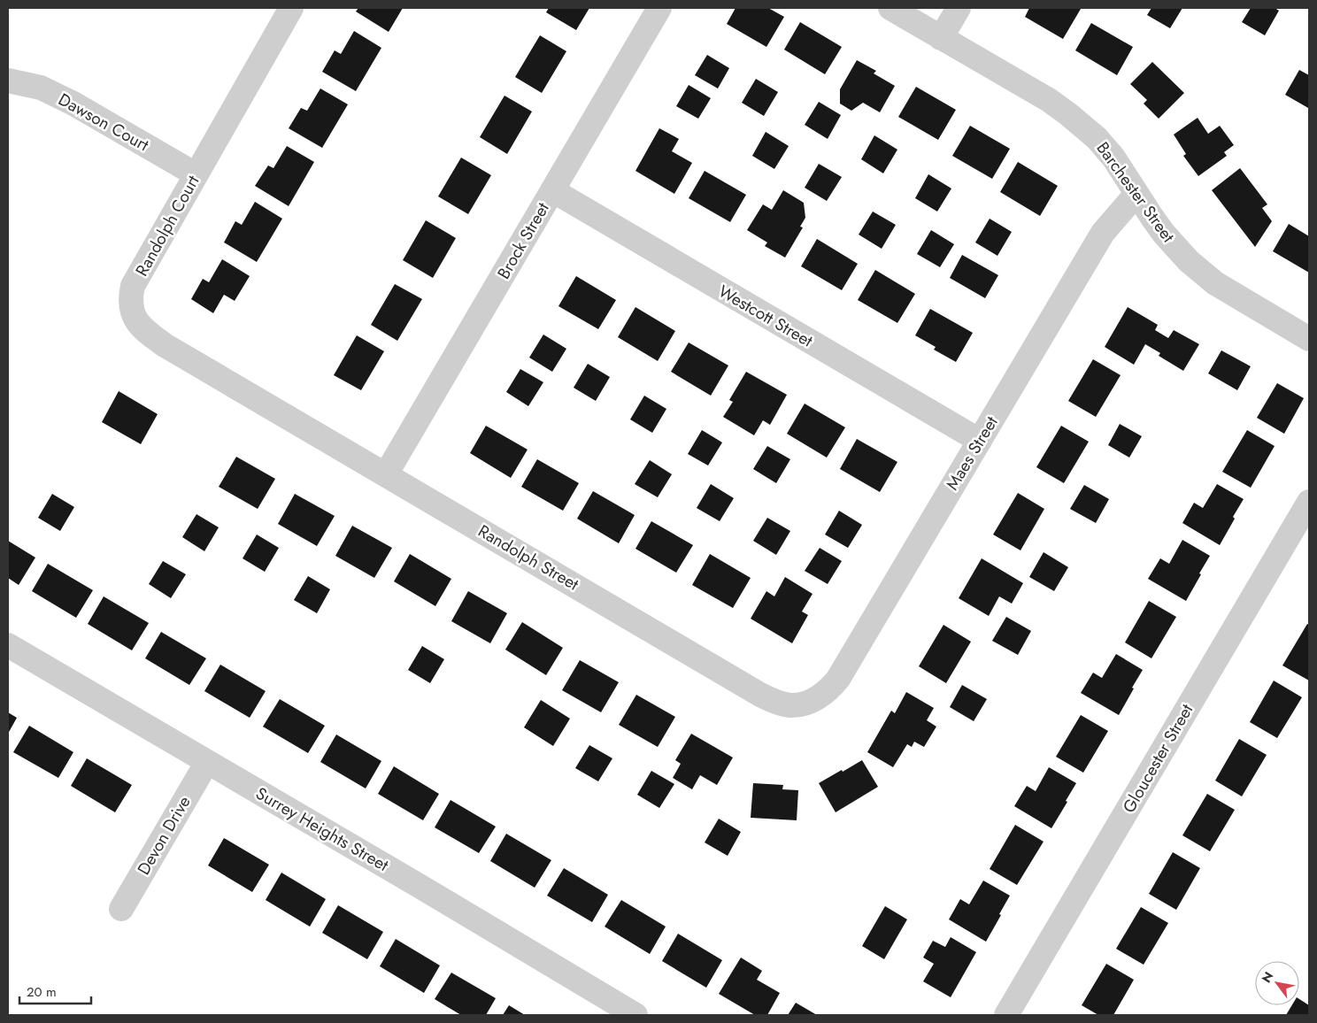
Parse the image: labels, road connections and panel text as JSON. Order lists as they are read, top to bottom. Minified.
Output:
{"streets":{"street":["Dawson Court","Barchester Street","Randolph Court","Brock Street","Westcott Street","Maes Street","Randolph Street","Gloucester Street","Surrey Heights Street","Devon Drive"]},"crossings":[["Dawson Court","Randolph Court"],["Barchester Street","Maes Street"],["Randolph Court","Randolph Street"],["Brock Street","Westcott Street"],["Brock Street","Randolph Street"],["Westcott Street","Maes Street"],["Maes Street","Randolph Street"],["Surrey Heights Street","Devon Drive"]],"scale_bar":"20 m","north":"top left"}
